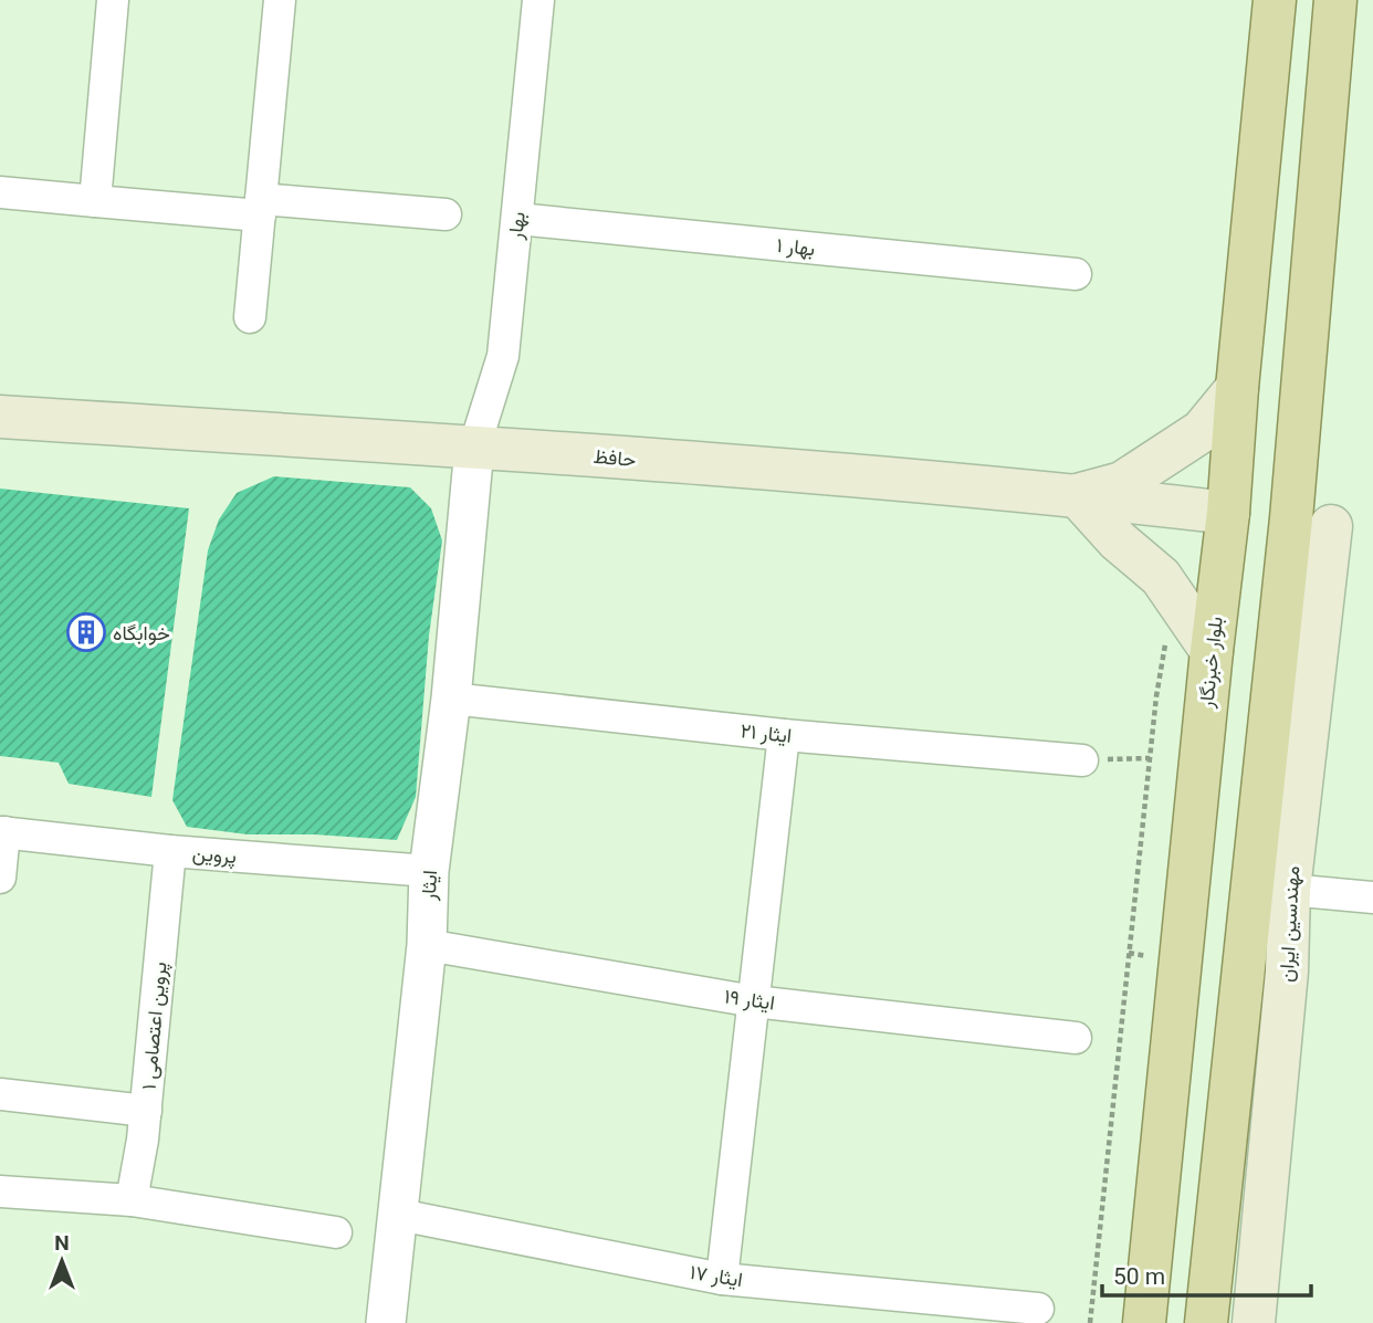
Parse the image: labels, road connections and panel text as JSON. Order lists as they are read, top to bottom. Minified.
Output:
{"streets":{"main road":["حافظ","بلوار خبرنگار","مهندسین ایران"],"street":["بهار","بهار ۱","ایثار ۲۱","پروین","ایثار","ایثار ۱۹","پروین اعتصامی ۱","ایثار ۱۷"]},"crossings":[["بهار","بهار ۱"],["بهار","حافظ"],["بهار","ایثار"],["حافظ","بلوار خبرنگار"],["حافظ","ایثار"],["ایثار ۲۱","ایثار"],["پروین","ایثار"],["پروین","پروین اعتصامی ۱"],["ایثار","ایثار ۱۹"],["ایثار","ایثار ۱۷"]],"places":{"building":["خوابگاه"]},"scale_bar":"50 m","north":"top"}
